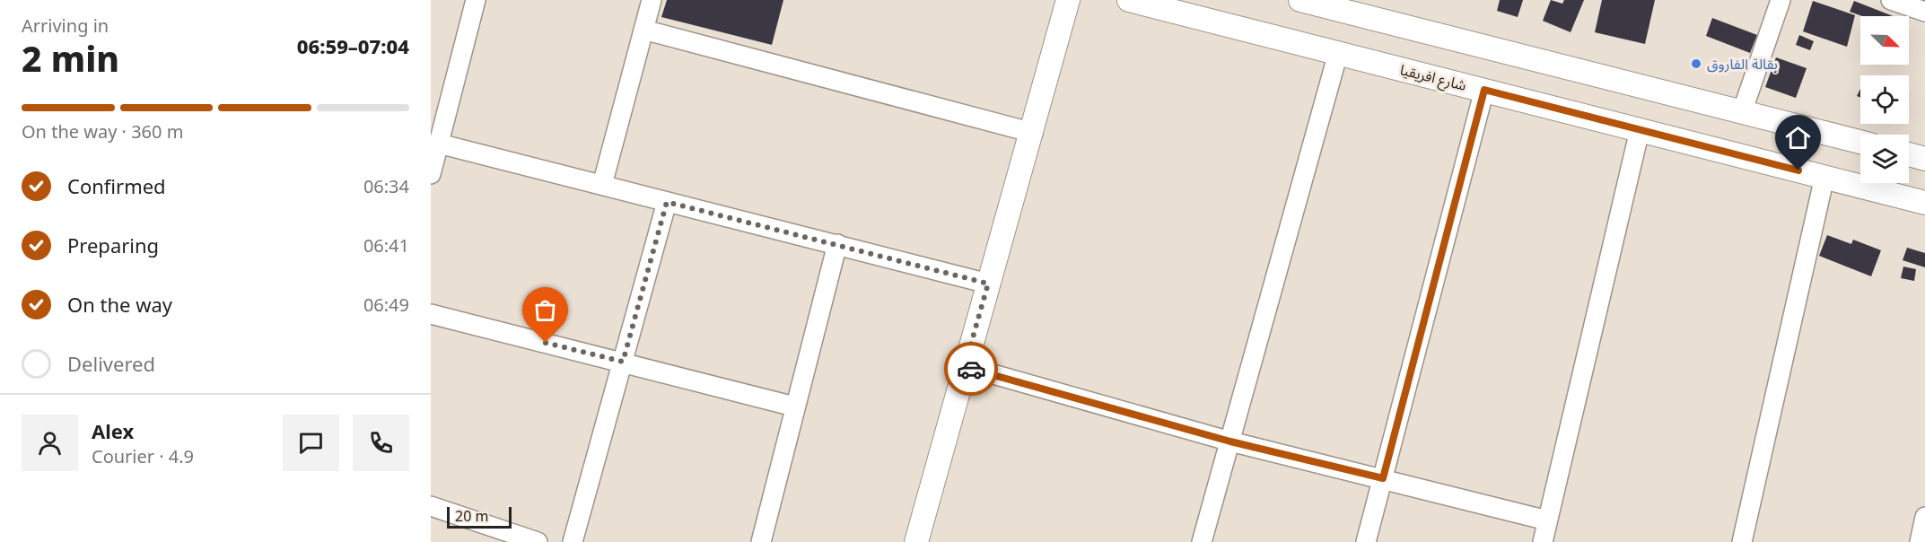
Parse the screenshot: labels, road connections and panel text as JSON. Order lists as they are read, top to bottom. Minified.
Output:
{"streets":{"street":["شارع افريقيا"]},"places":["بقالة الفاروق"],"scale_bar":"20 m","north":"bottom right","page":{"heading":["2 min","Arriving in","06:59–07:04"],"panel":["Alex","Courier · 4.9"],"bar":"On the way · 360 m","list":[["Confirmed","06:34"],["Preparing","06:41"],["On the way","06:49"],"Delivered"],"scale":"20 m"}}
